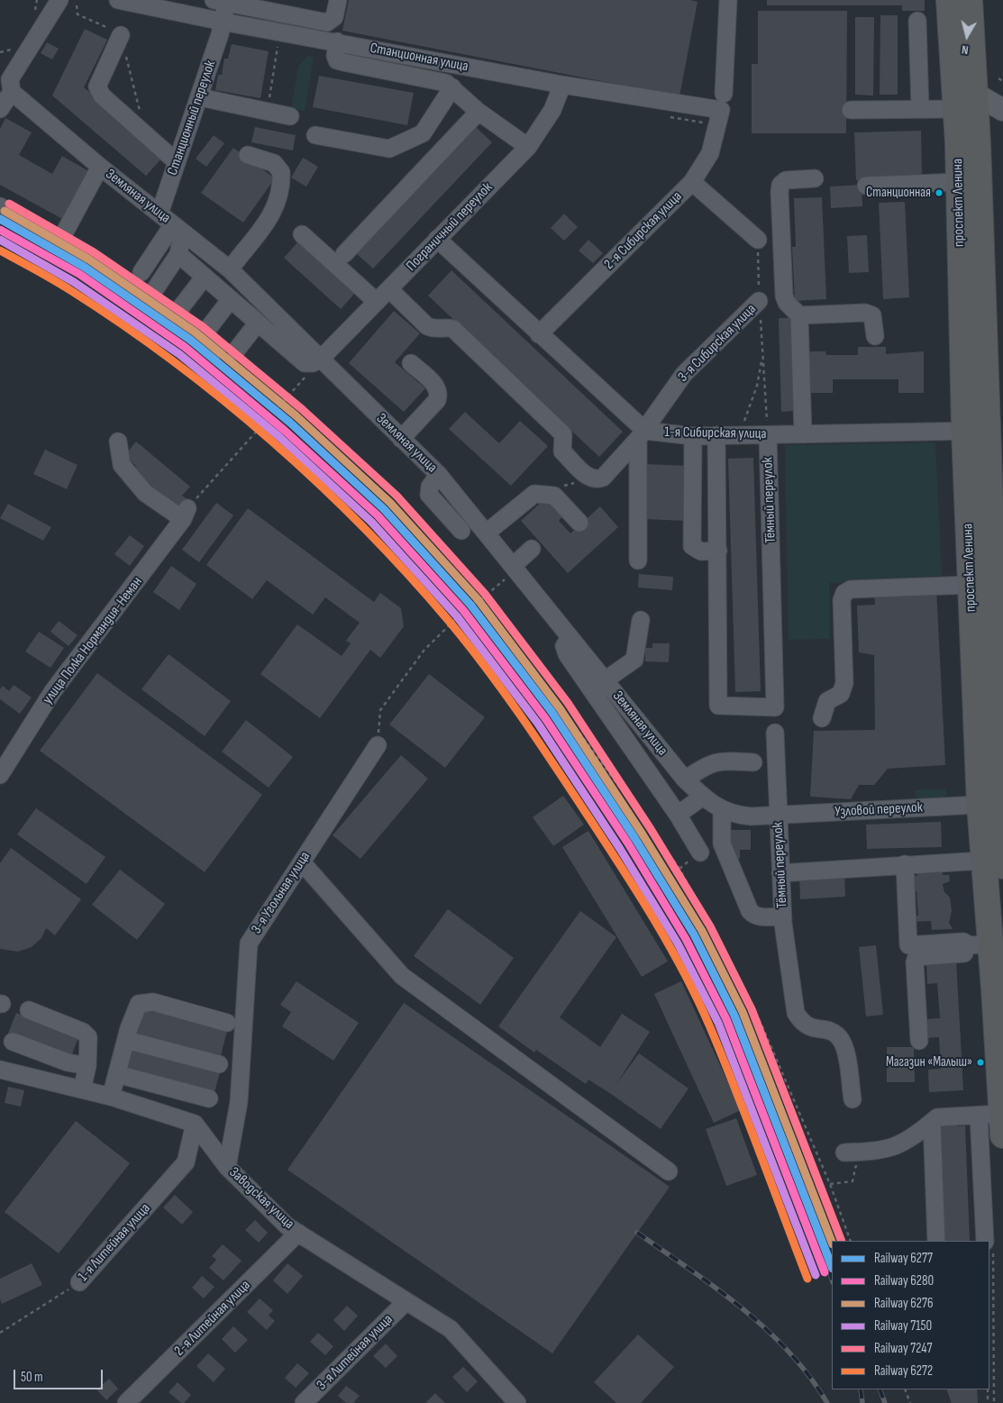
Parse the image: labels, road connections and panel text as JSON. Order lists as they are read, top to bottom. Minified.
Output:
{"streets":{"highway":["проспект Ленина"],"street":["Станционная улица","Станционный переулок","Земляная улица","Пограничный переулок","2-я Сибирская улица","3-я Сибирская улица","1-я Сибирская улица","Тёмный переулок","улица Полка Нормандия-Неман","Узловой переулок","3-я Угольная улица","Заводская улица","1-я Литейная улица","2-я Литейная улица","3-я Литейная улица"]},"crossings":[["Станционная улица","Станционный переулок"],["Станционная улица","Пограничный переулок"],["Станционная улица","2-я Сибирская улица"],["Станционный переулок","Земляная улица"],["Земляная улица","Пограничный переулок"],["Земляная улица","Тёмный переулок"],["Земляная улица","Узловой переулок"],["проспект Ленина","1-я Сибирская улица"],["проспект Ленина","Узловой переулок"],["Пограничный переулок","3-я Сибирская улица"],["Пограничный переулок","1-я Сибирская улица"],["2-я Сибирская улица","1-я Сибирская улица"],["3-я Сибирская улица","1-я Сибирская улица"],["3-я Сибирская улица","Тёмный переулок"],["1-я Сибирская улица","Тёмный переулок"],["Тёмный переулок","Узловой переулок"],["3-я Угольная улица","Заводская улица"],["Заводская улица","1-я Литейная улица"],["Заводская улица","2-я Литейная улица"],["Заводская улица","3-я Литейная улица"]],"places":["Станционная","Магазин «Малыш»"],"lines":["rail line 7247","rail line 6276","rail line 6277","rail line 6280","rail line 7150","rail line 6272"],"legend":["Railway 6277","Railway 6280","Railway 6276","Railway 7150","Railway 7247","Railway 6272"],"scale_bar":"50 m","north":"bottom"}
